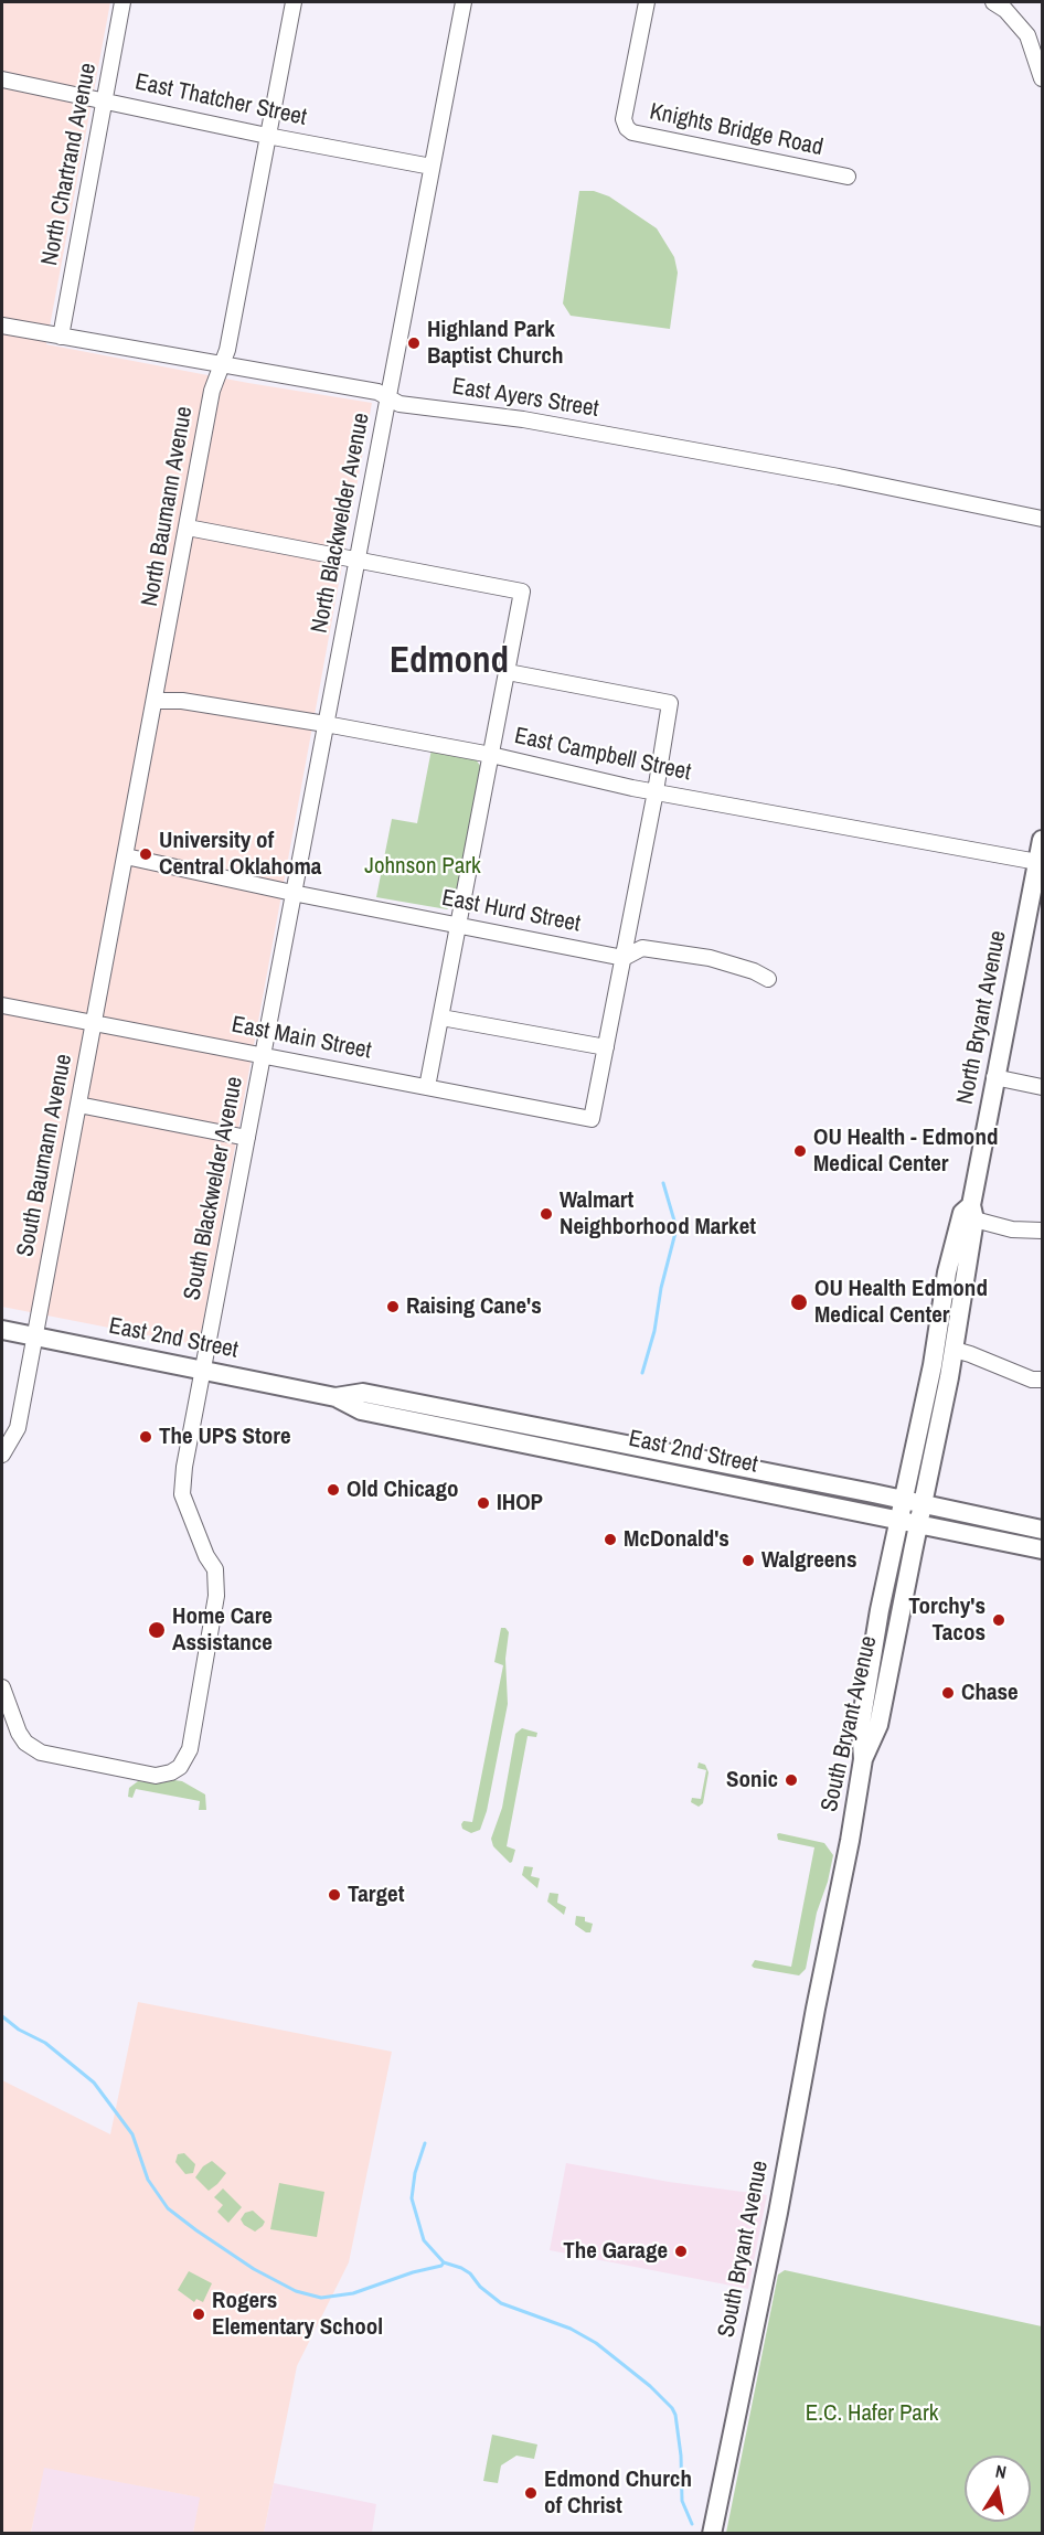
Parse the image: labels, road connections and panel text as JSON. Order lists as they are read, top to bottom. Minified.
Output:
{"streets":{"main road":["North Bryant Avenue","East 2nd Street","South Bryant Avenue"],"street":["East Thatcher Street","Knights Bridge Road","North Chartrand Avenue","East Ayers Street","North Baumann Avenue","North Blackwelder Avenue","East Campbell Street","East Hurd Street","East Main Street","South Baumann Avenue","South Blackwelder Avenue"]},"crossings":[["East Thatcher Street","North Chartrand Avenue"],["East Thatcher Street","North Baumann Avenue"],["East Thatcher Street","North Blackwelder Avenue"],["North Chartrand Avenue","East Ayers Street"],["East Ayers Street","North Baumann Avenue"],["East Ayers Street","North Blackwelder Avenue"],["North Baumann Avenue","East Campbell Street"],["North Baumann Avenue","East Hurd Street"],["North Baumann Avenue","East Main Street"],["North Baumann Avenue","South Baumann Avenue"],["North Blackwelder Avenue","East Campbell Street"],["North Blackwelder Avenue","East Hurd Street"],["North Blackwelder Avenue","East Main Street"],["North Blackwelder Avenue","South Blackwelder Avenue"],["East Campbell Street","North Bryant Avenue"],["North Bryant Avenue","South Bryant Avenue"],["East Main Street","South Baumann Avenue"],["East Main Street","South Blackwelder Avenue"],["South Baumann Avenue","East 2nd Street"],["South Blackwelder Avenue","East 2nd Street"],["East 2nd Street","South Bryant Avenue"]],"districts":["Edmond"],"parks":["Johnson Park","E.C. Hafer Park"],"places":["Highland Park Baptist Church","University of Central Oklahoma","OU Health - Edmond Medical Center","Walmart Neighborhood Market","OU Health Edmond Medical Center","Raising Cane's","The UPS Store","Old Chicago","IHOP","McDonald's","Walgreens","Torchy's Tacos","Home Care Assistance","Chase","Sonic","Target","The Garage","Rogers Elementary School","Edmond Church of Christ"],"north":"top"}
